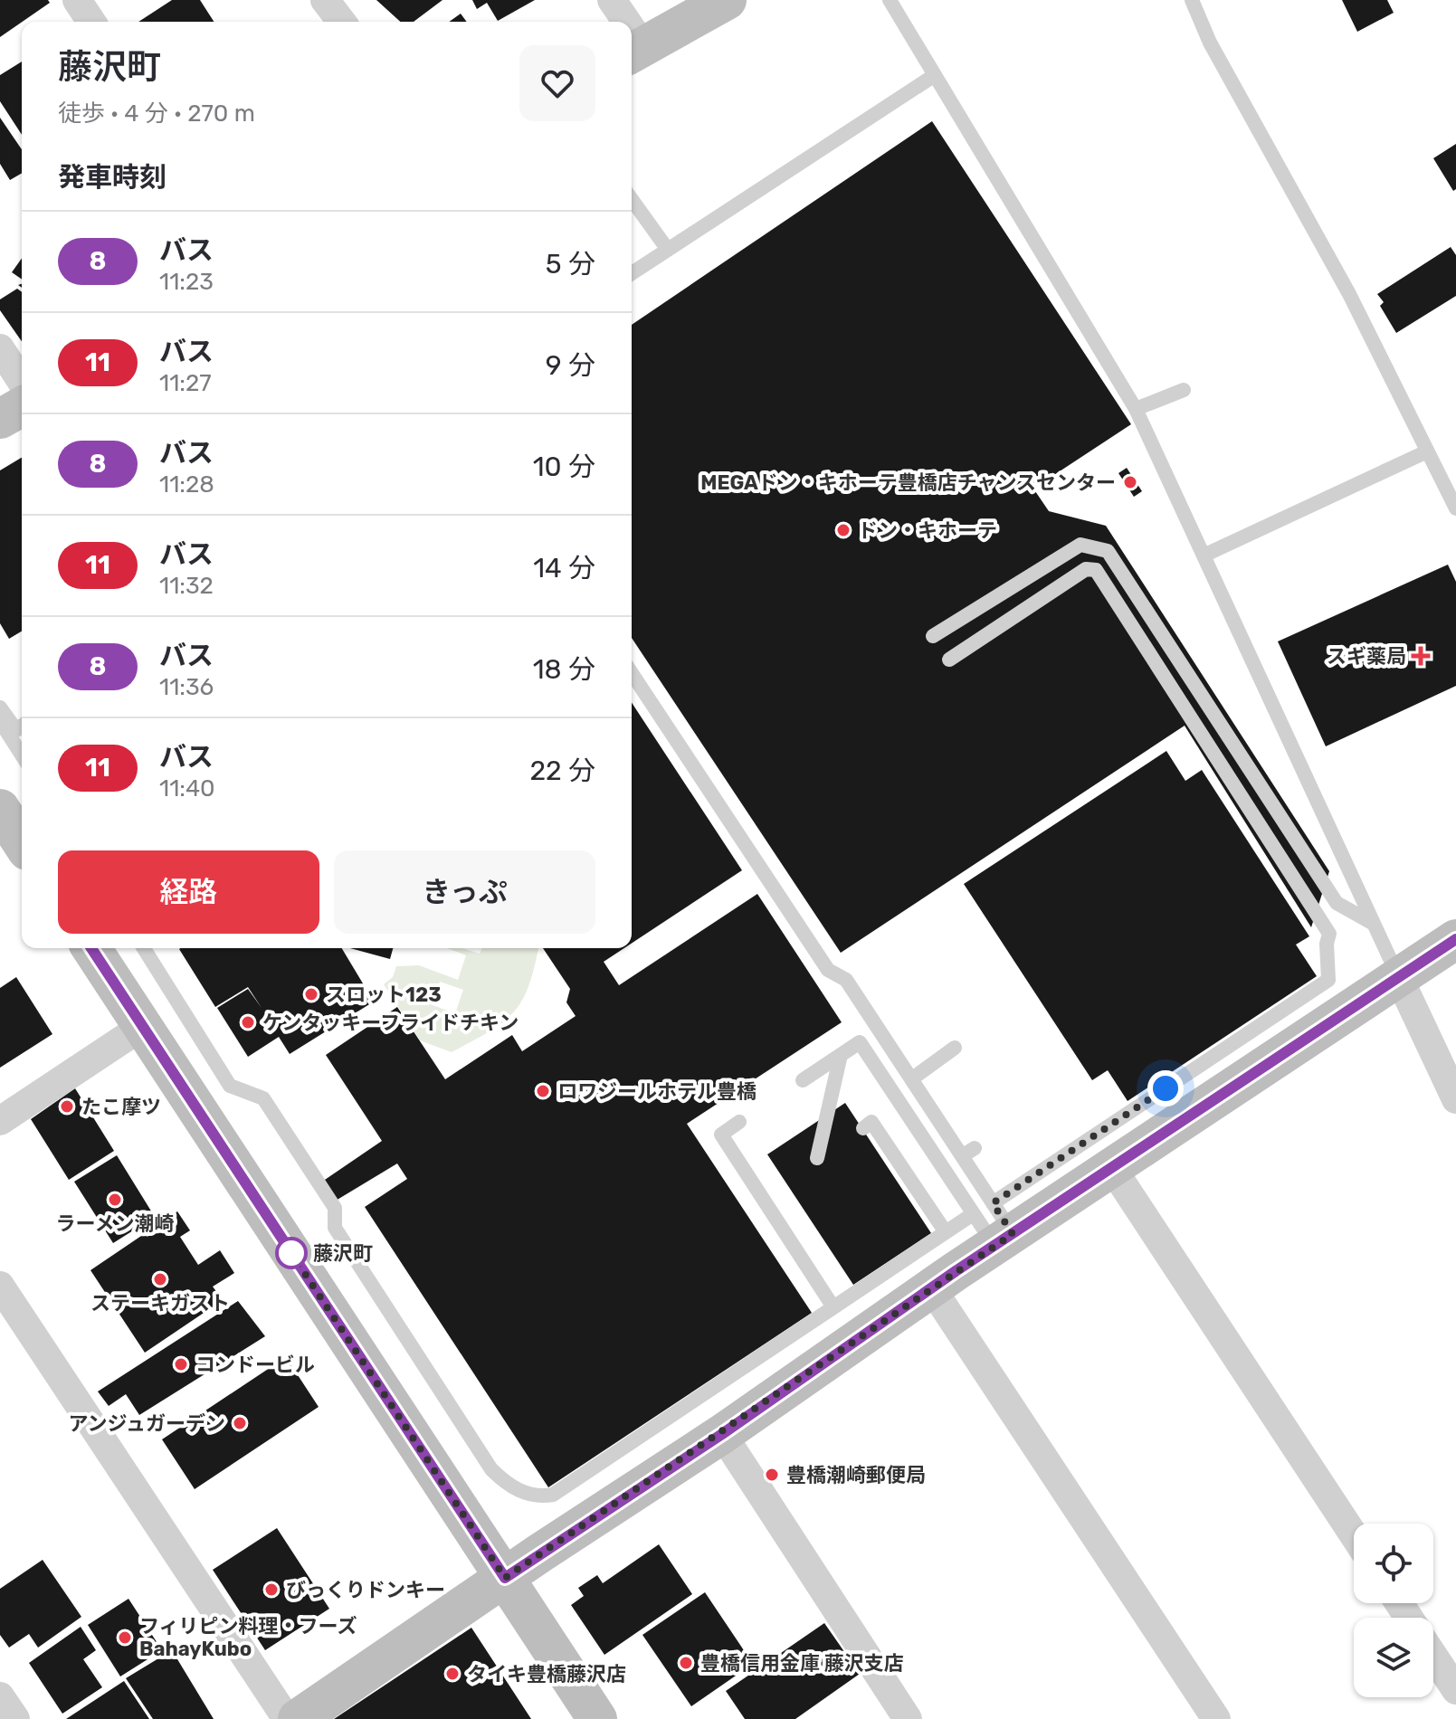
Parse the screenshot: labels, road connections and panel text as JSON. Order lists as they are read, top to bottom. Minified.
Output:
{"places":{"other":["MEGAドン・キホーテ豊橋店チャンスセンター","ドン・キホーテ","スロット123","ケンタッキーフライドチキン","ロワジールホテル豊橋","たこ摩ツ","ラーメン潮崎","藤沢町","ステーキガスト","コンドービル","アンジュガーデン","豊橋潮崎郵便局","びっくりドンキー","フィリピン料理・フーズ BahayKubo","豊橋信用金庫 藤沢支店","タイキ豊橋藤沢店"],"health":["スギ薬局"]},"lines":["bus line 8"],"page":{"heading":[["藤沢町","徒歩 · 4 分 · 270 m"],"発車時刻"],"list":[{"mark":"8","name":"バス","note":"11:23","value":"5 分"},{"mark":"11","name":"バス","note":"11:27","value":"9 分"},{"mark":"8","name":"バス","note":"11:28","value":"10 分"},{"mark":"11","name":"バス","note":"11:32","value":"14 分"},{"mark":"8","name":"バス","note":"11:36","value":"18 分"},{"mark":"11","name":"バス","note":"11:40","value":"22 分"}],"buttons":["経路","きっぷ"]}}
